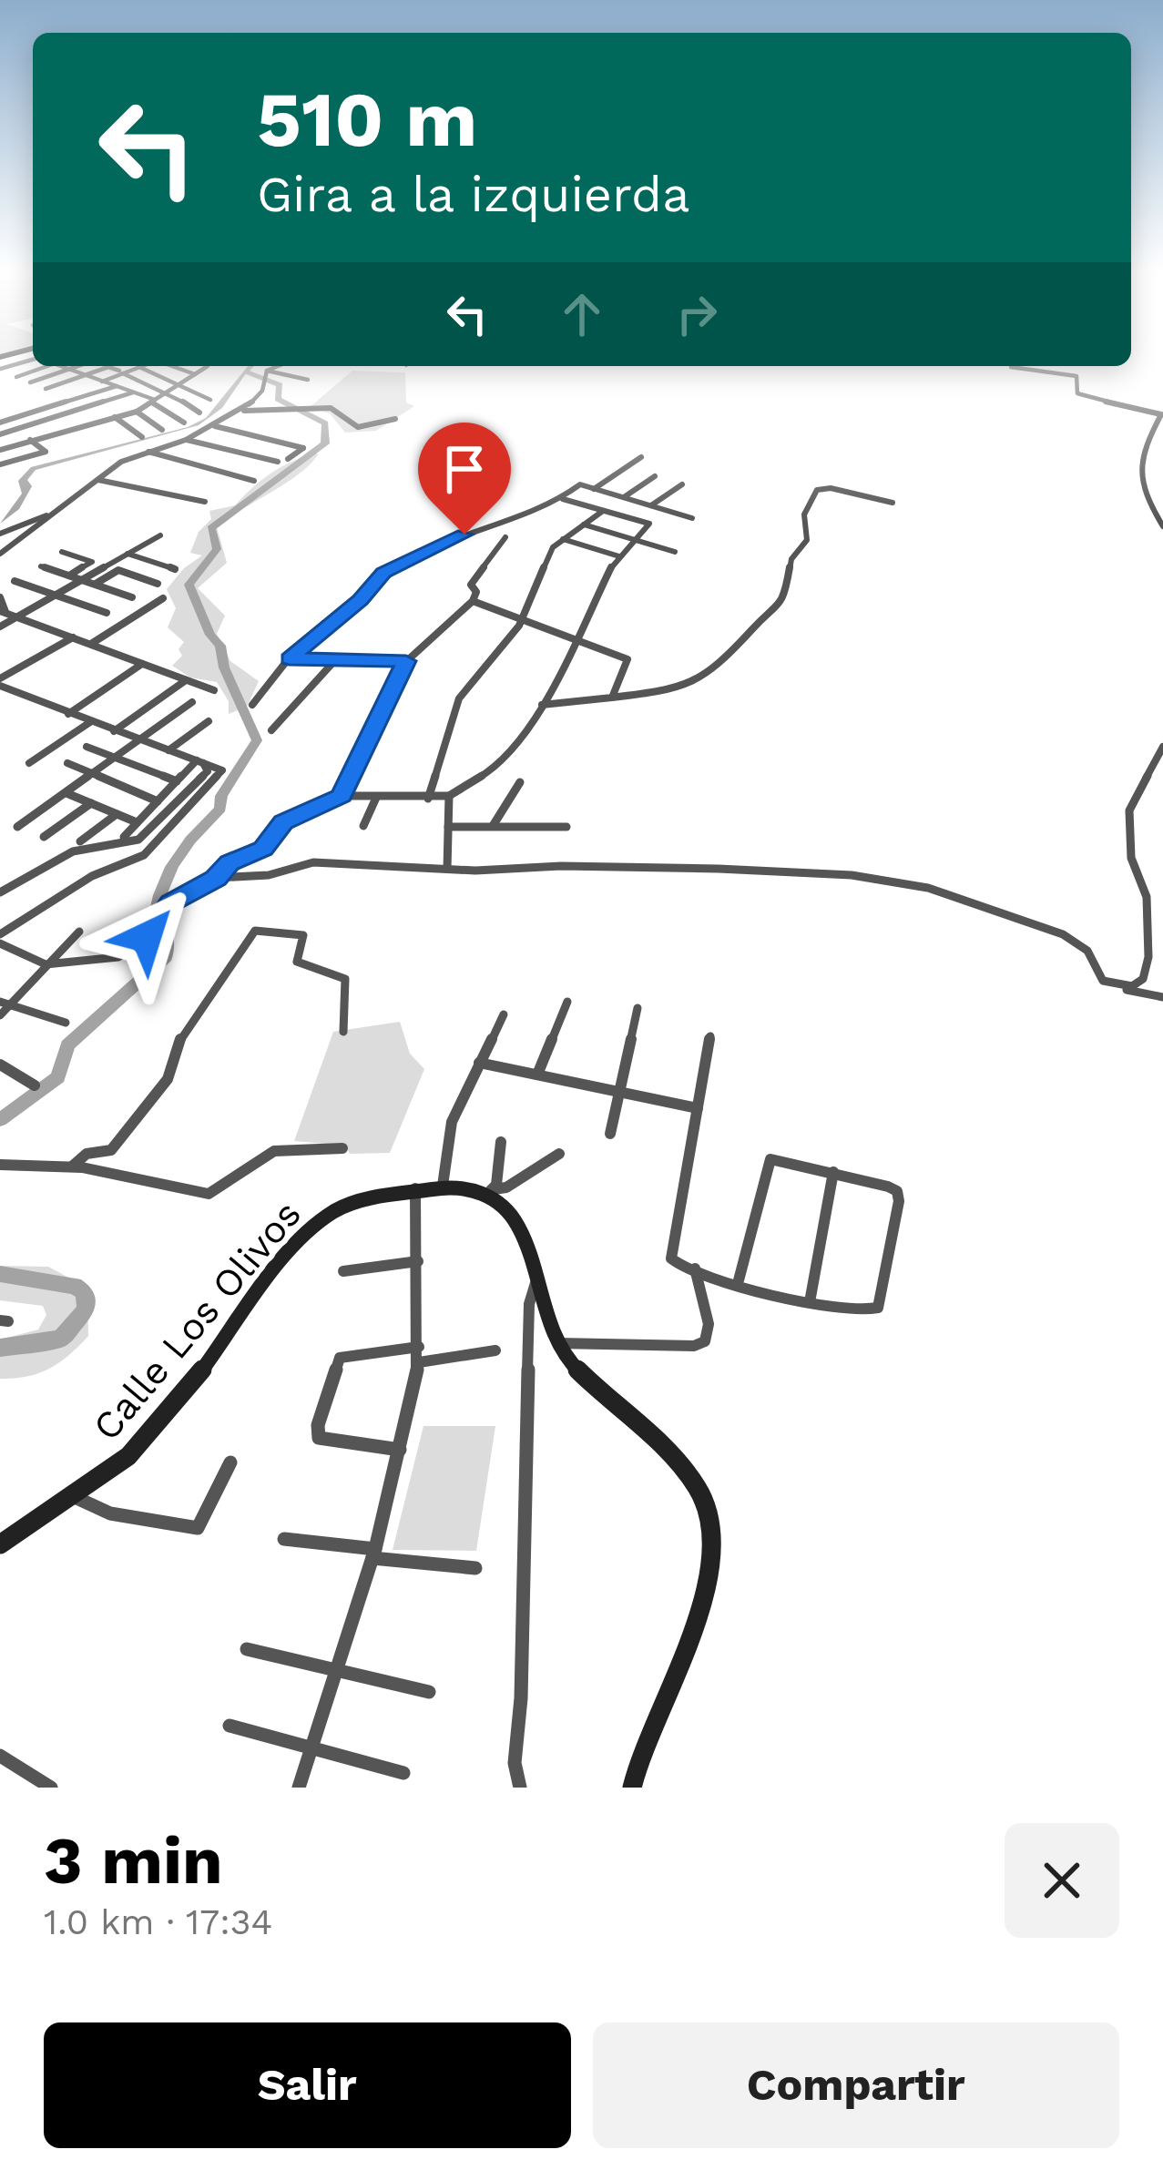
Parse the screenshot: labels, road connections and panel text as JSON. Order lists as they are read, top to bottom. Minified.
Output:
{"streets":{"street":["Calle Los Olivos"]},"page":{"turn":["510 m","Gira a la izquierda"],"heading":["3 min","1.0 km · 17:34"],"buttons":["Salir","Compartir"]}}
